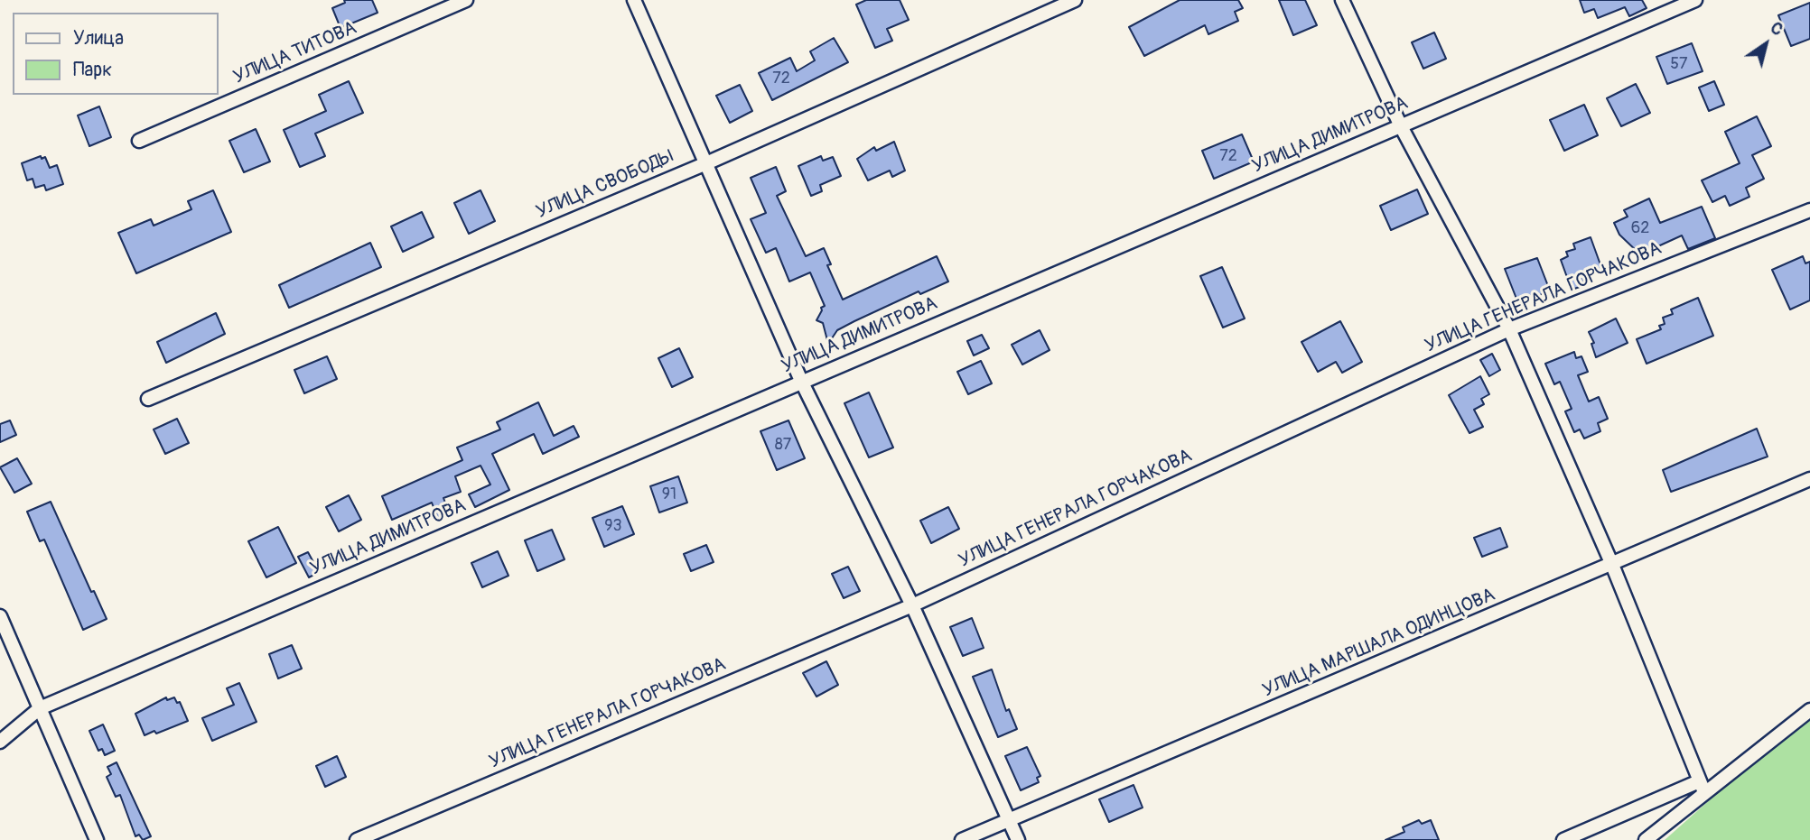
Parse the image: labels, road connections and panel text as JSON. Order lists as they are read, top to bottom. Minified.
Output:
{"streets":{"street":["УЛИЦА ТИТОВА","УЛИЦА ДИМИТРОВА","УЛИЦА СВОБОДЫ","УЛИЦА ГЕНЕРАЛА ГОРЧАКОВА","УЛИЦА МАРШАЛА ОДИНЦОВА"]},"house_numbers":["57","72","72","62","87","91","93"],"legend":["Улица","Парк"],"north":"top right"}
